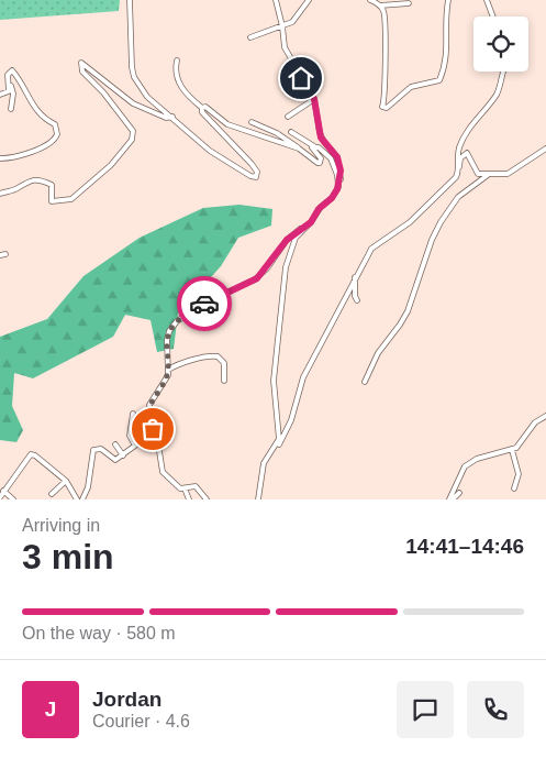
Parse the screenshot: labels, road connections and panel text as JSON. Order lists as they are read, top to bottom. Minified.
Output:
{"page":{"heading":["3 min","Arriving in","14:41–14:46"],"panel":["Jordan","Courier · 4.6"],"bar":"On the way · 580 m","round":"J"}}
